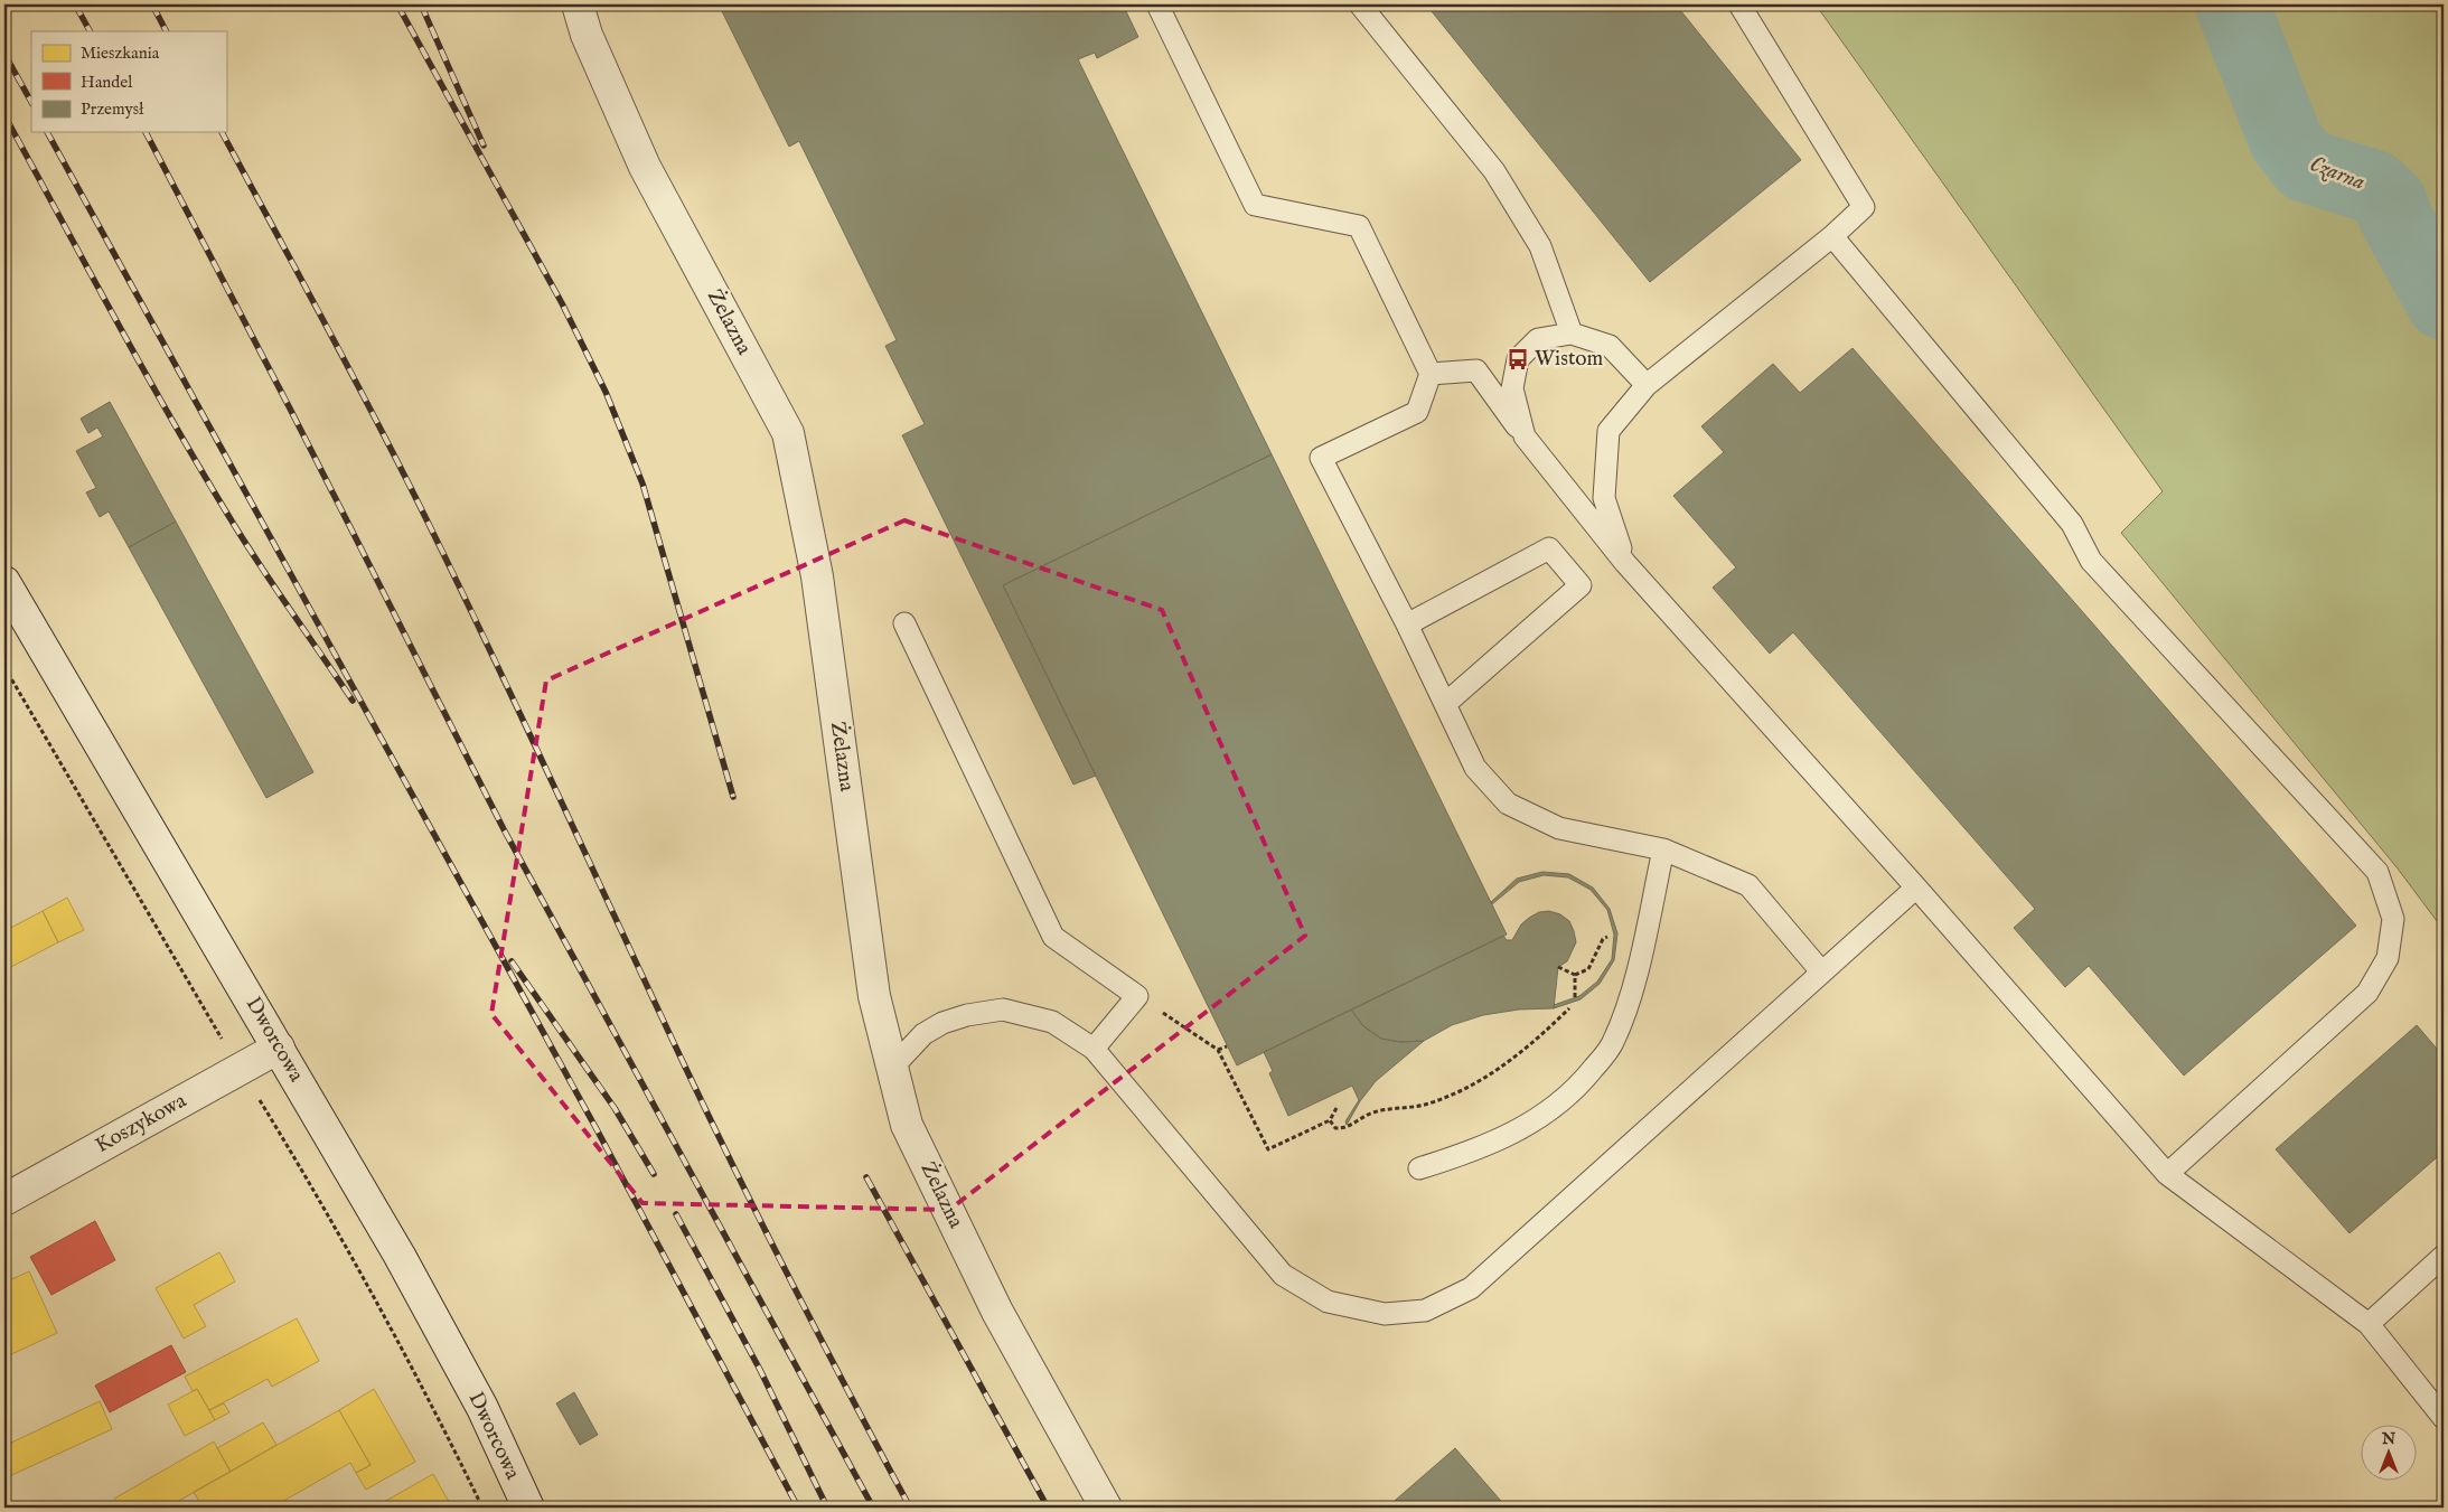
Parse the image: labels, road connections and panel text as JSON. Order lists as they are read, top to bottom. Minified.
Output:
{"streets":{"street":["Żelazna","Dworcowa","Koszykowa"]},"crossings":[["Dworcowa","Koszykowa"]],"water":["Czarna"],"places":{"bus stop":["Wistom"]},"legend":["Mieszkania","Handel","Przemysł"],"north":"top"}
